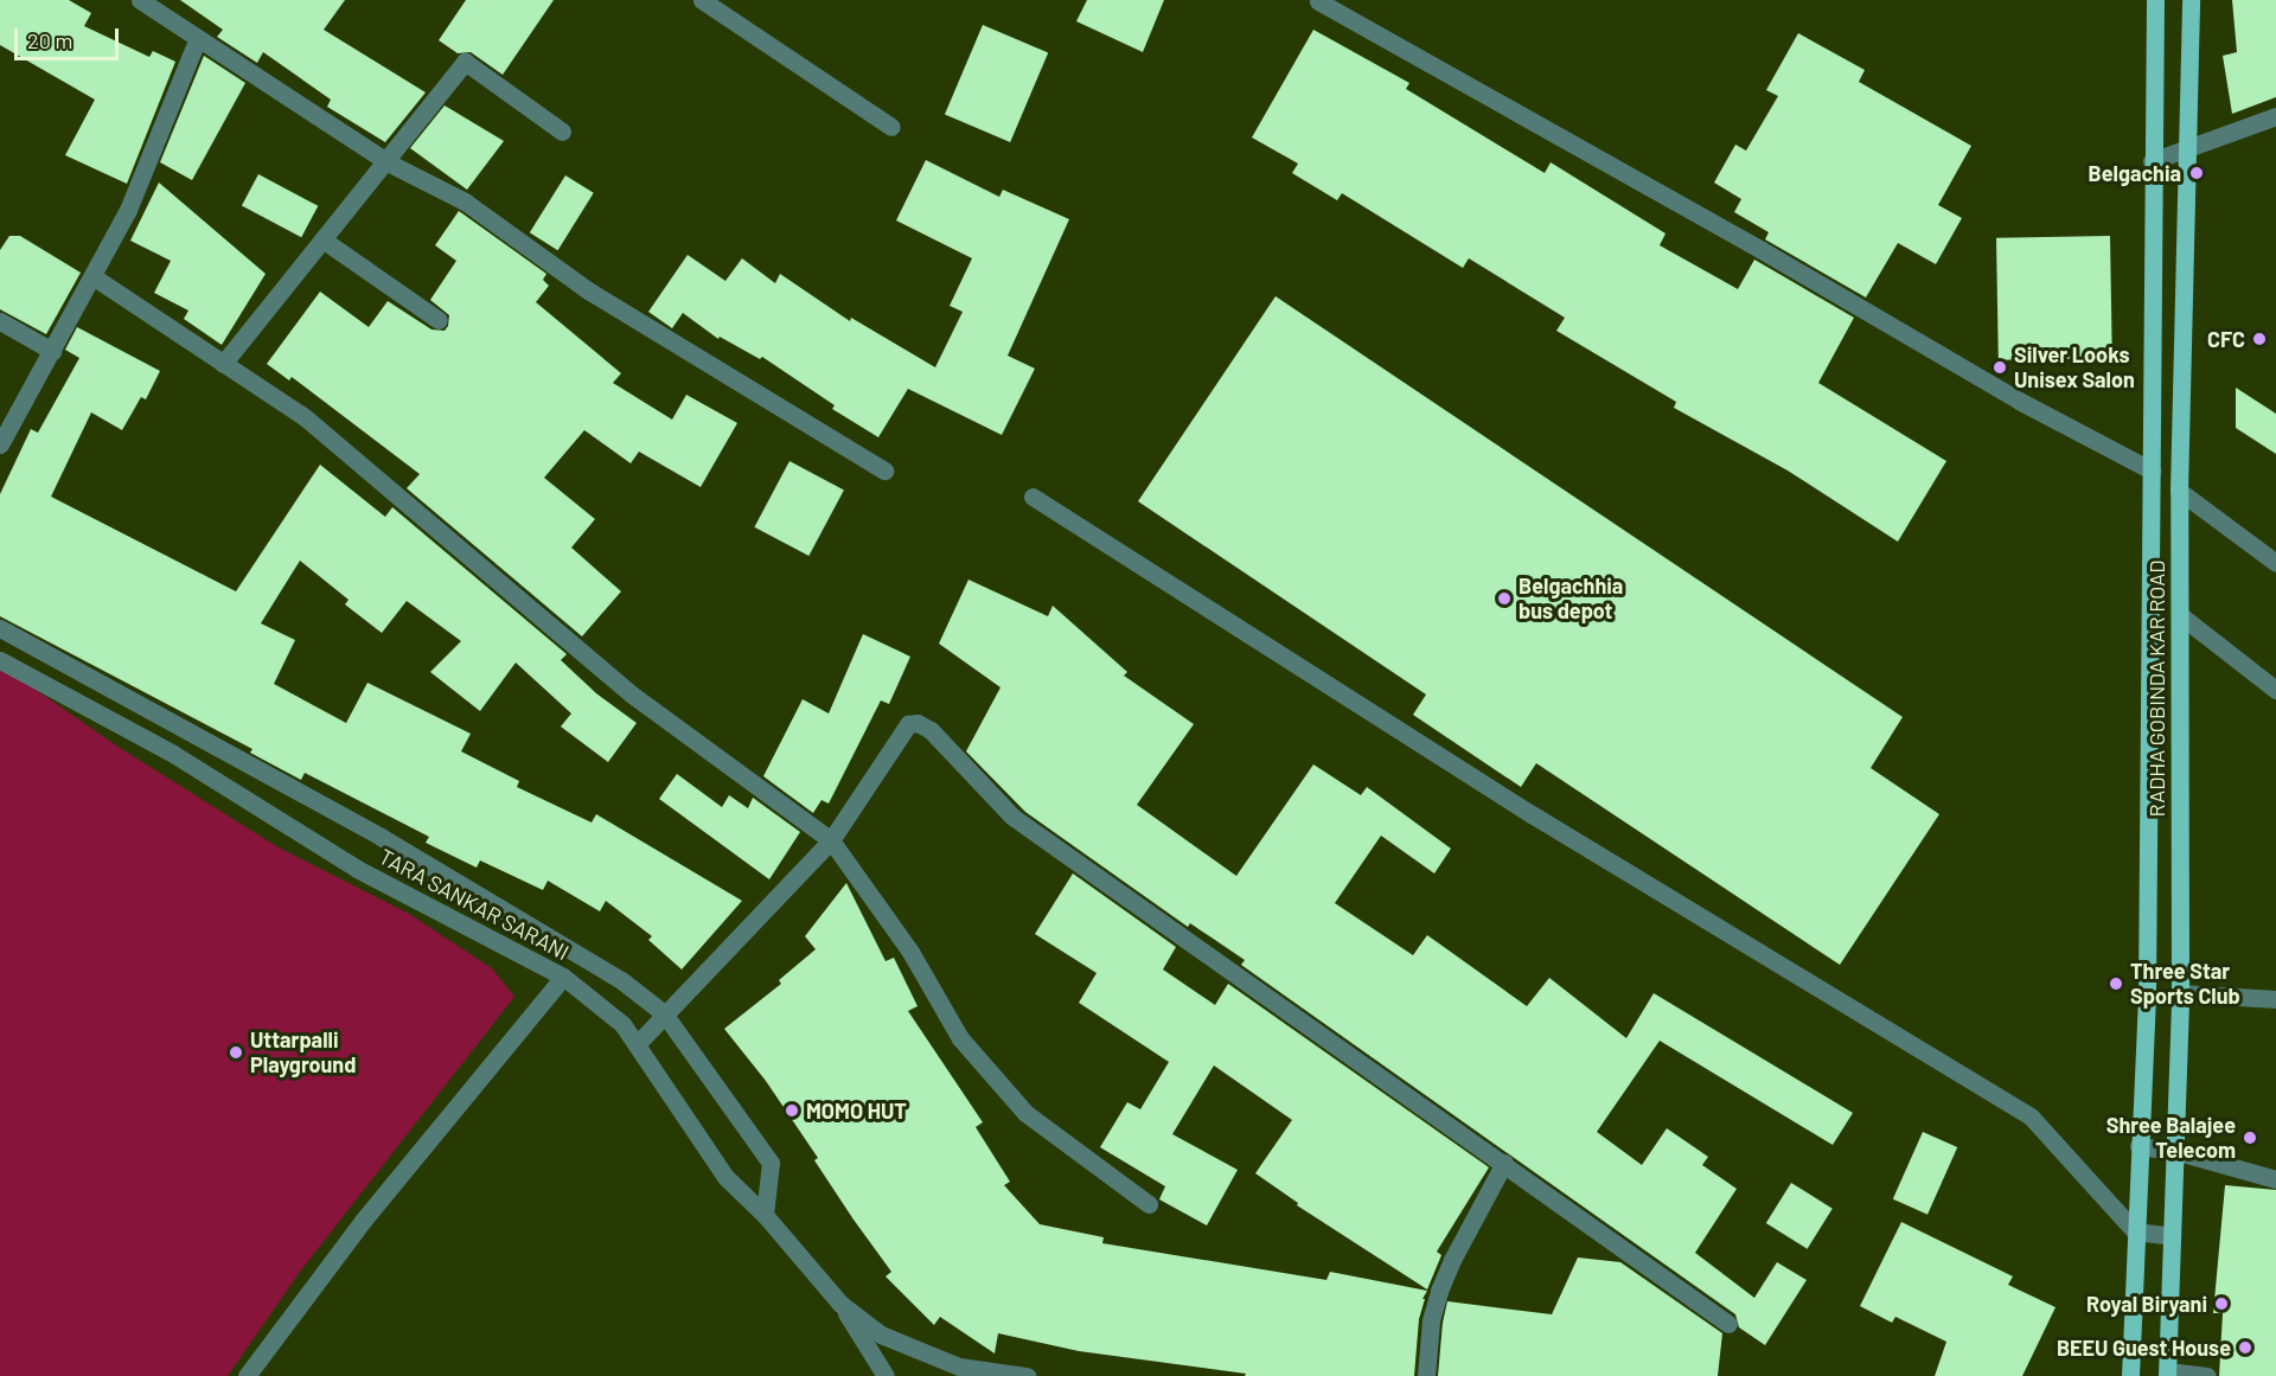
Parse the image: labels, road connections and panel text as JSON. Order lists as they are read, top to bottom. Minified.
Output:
{"streets":{"main road":["RADHA GOBINDA KAR ROAD"],"street":["TARA SANKAR SARANI"]},"places":["Belgachia","CFC","Silver Looks Unisex Salon","Belgachhia bus depot","Three Star Sports Club","Uttarpalli Playground","MOMO HUT","Shree Balajee Telecom","Royal Biryani","BEEU Guest House"],"scale_bar":"20 m"}
